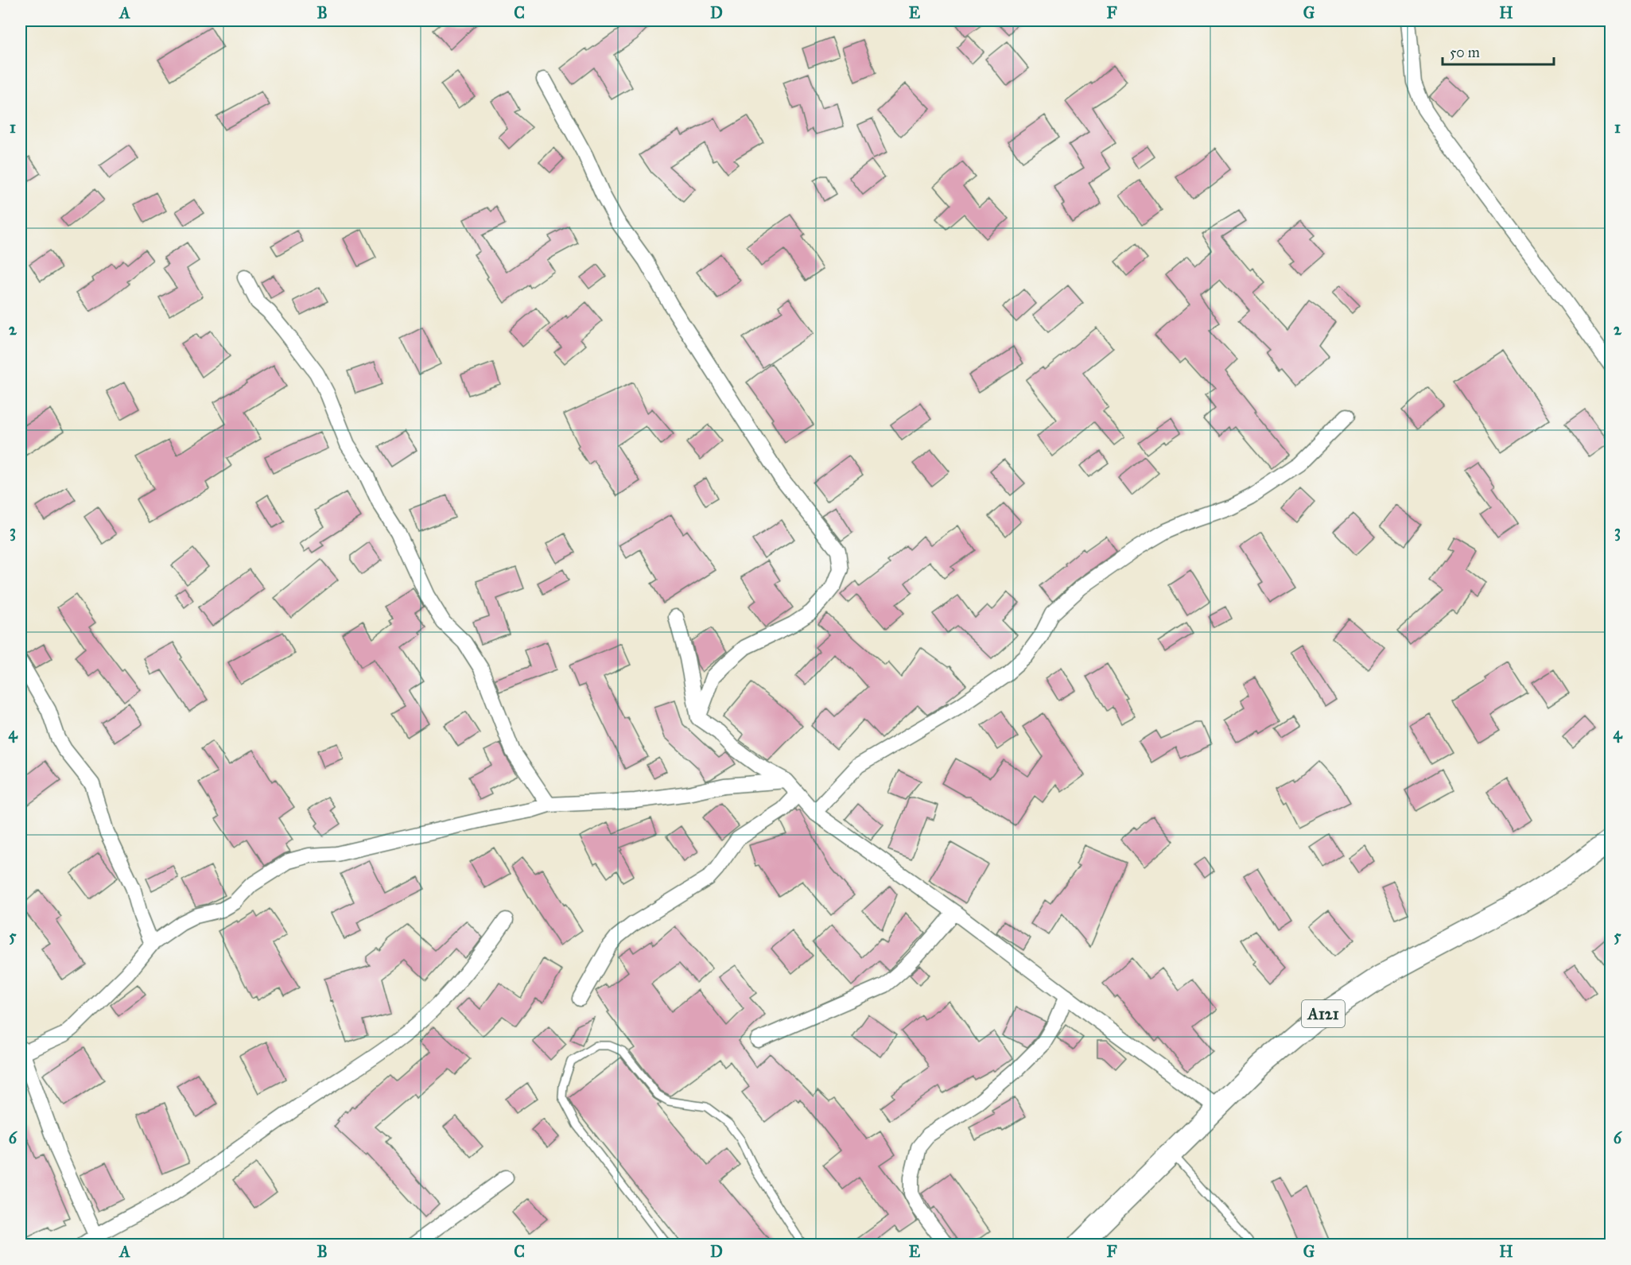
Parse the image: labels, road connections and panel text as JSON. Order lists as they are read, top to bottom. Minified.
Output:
{"streets":{"main road":["A121"]},"scale_bar":"50 m","grid":{"columns":["A","B","C","D","E","F","G","H"],"rows":["1","2","3","4","5","6"]}}
